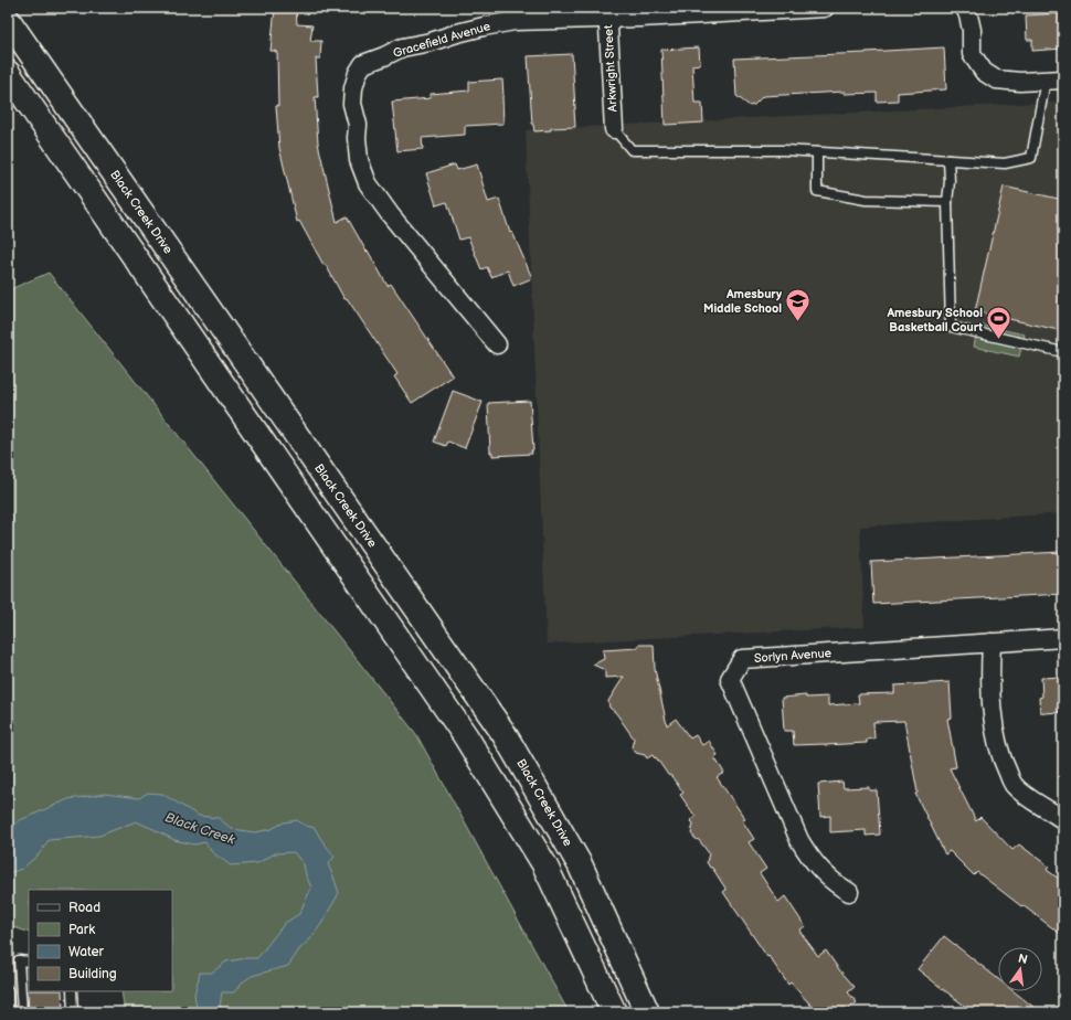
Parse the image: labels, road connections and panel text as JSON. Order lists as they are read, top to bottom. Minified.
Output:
{"streets":{"highway":["Black Creek Drive"],"street":["Gracefield Avenue","Arkwright Street","Sorlyn Avenue"]},"crossings":[["Gracefield Avenue","Arkwright Street"]],"water":["Black Creek"],"places":{"school or university":["Amesbury Middle School"],"sports":["Amesbury School Basketball Court"]},"legend":["Road","Park","Water","Building"],"north":"top"}
